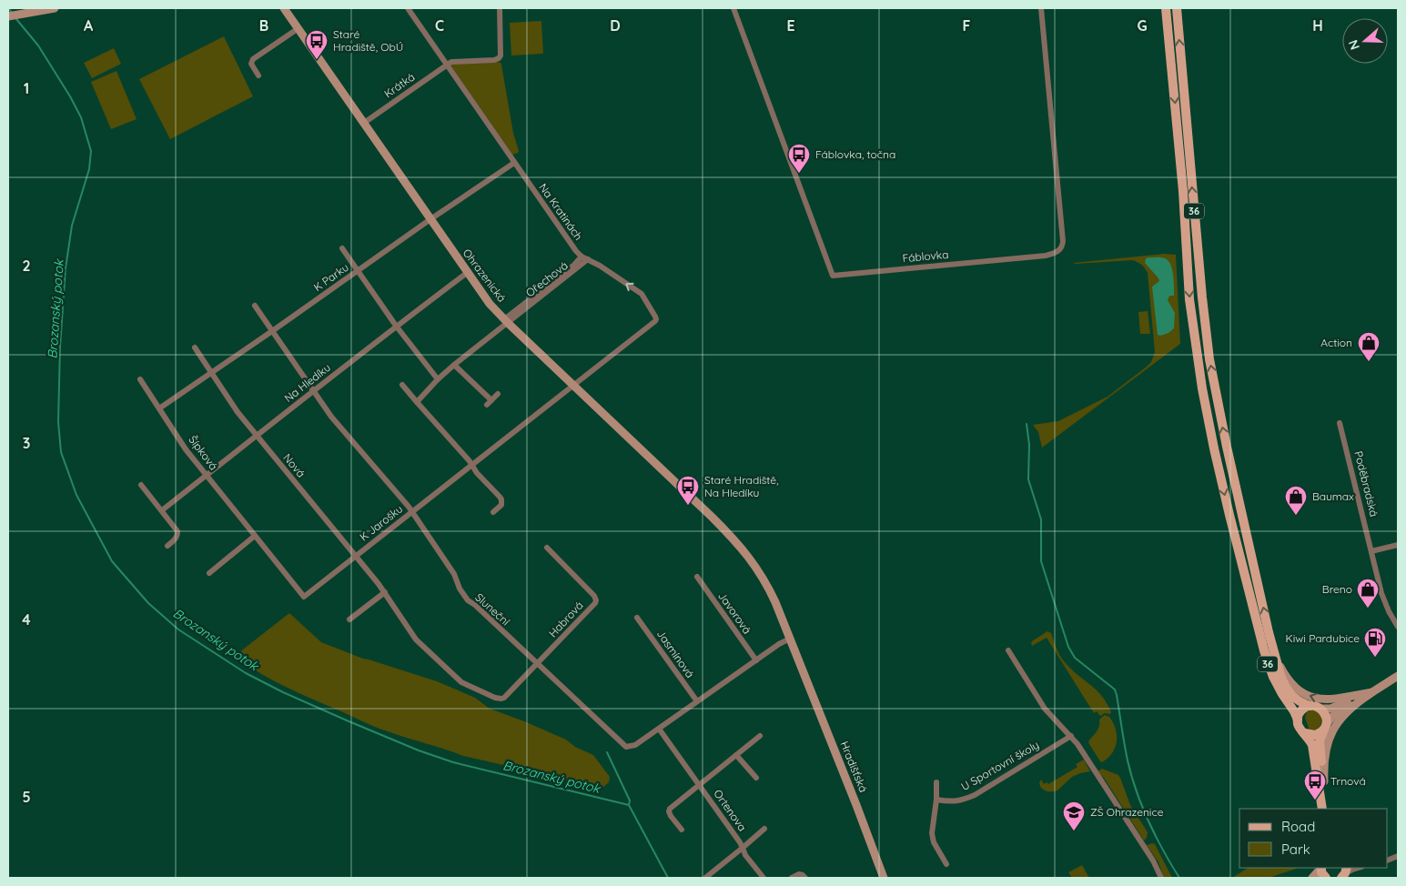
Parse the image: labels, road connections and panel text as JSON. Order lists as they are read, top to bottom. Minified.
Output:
{"streets":{"main road":["36"],"street":["Krátká","Na Kratinách","Fáblovka","Ohrazenická","K Parku","Ořechová","Na Hledíku","Šípková","Nová","Poděbradská","K Jarošku","Sluneční","Javorová","Habrová","Jasmínová","U Sportovní školy","Hradišťská","Ortenova"]},"crossings":[["Krátká","Na Kratinách"],["Krátká","Ohrazenická"],["Na Kratinách","Ohrazenická"],["Na Kratinách","K Parku"],["Na Kratinách","Ořechová"],["Na Kratinách","K Jarošku"],["Ohrazenická","K Parku"],["Ohrazenická","Ořechová"],["Ohrazenická","Na Hledíku"],["Ohrazenická","K Jarošku"],["Ohrazenická","Sluneční"],["Ohrazenická","Hradišťská"],["K Parku","Šípková"],["K Parku","Nová"],["K Parku","Sluneční"],["Na Hledíku","Šípková"],["Na Hledíku","Nová"],["Na Hledíku","Sluneční"],["Šípková","K Jarošku"],["Nová","K Jarošku"],["Nová","Sluneční"],["Nová","Habrová"],["K Jarošku","Sluneční"],["Sluneční","Javorová"],["Sluneční","Habrová"],["Sluneční","Jasmínová"],["Sluneční","Hradišťská"],["Sluneční","Ortenova"]],"water":["Brozanský potok"],"places":{"bus stop":["Staré Hradiště, ObÚ","Fáblovka, točna","Staré Hradiště, Na Hledíku","Trnová"],"shop":["Action","Baumax","Breno"],"fuel station":["Kiwi Pardubice"],"school or university":["ZŠ Ohrazenice"]},"legend":["Road","Park"],"north":"left","grid":{"columns":["A","B","C","D","E","F","G","H"],"rows":["1","2","3","4","5"]}}
